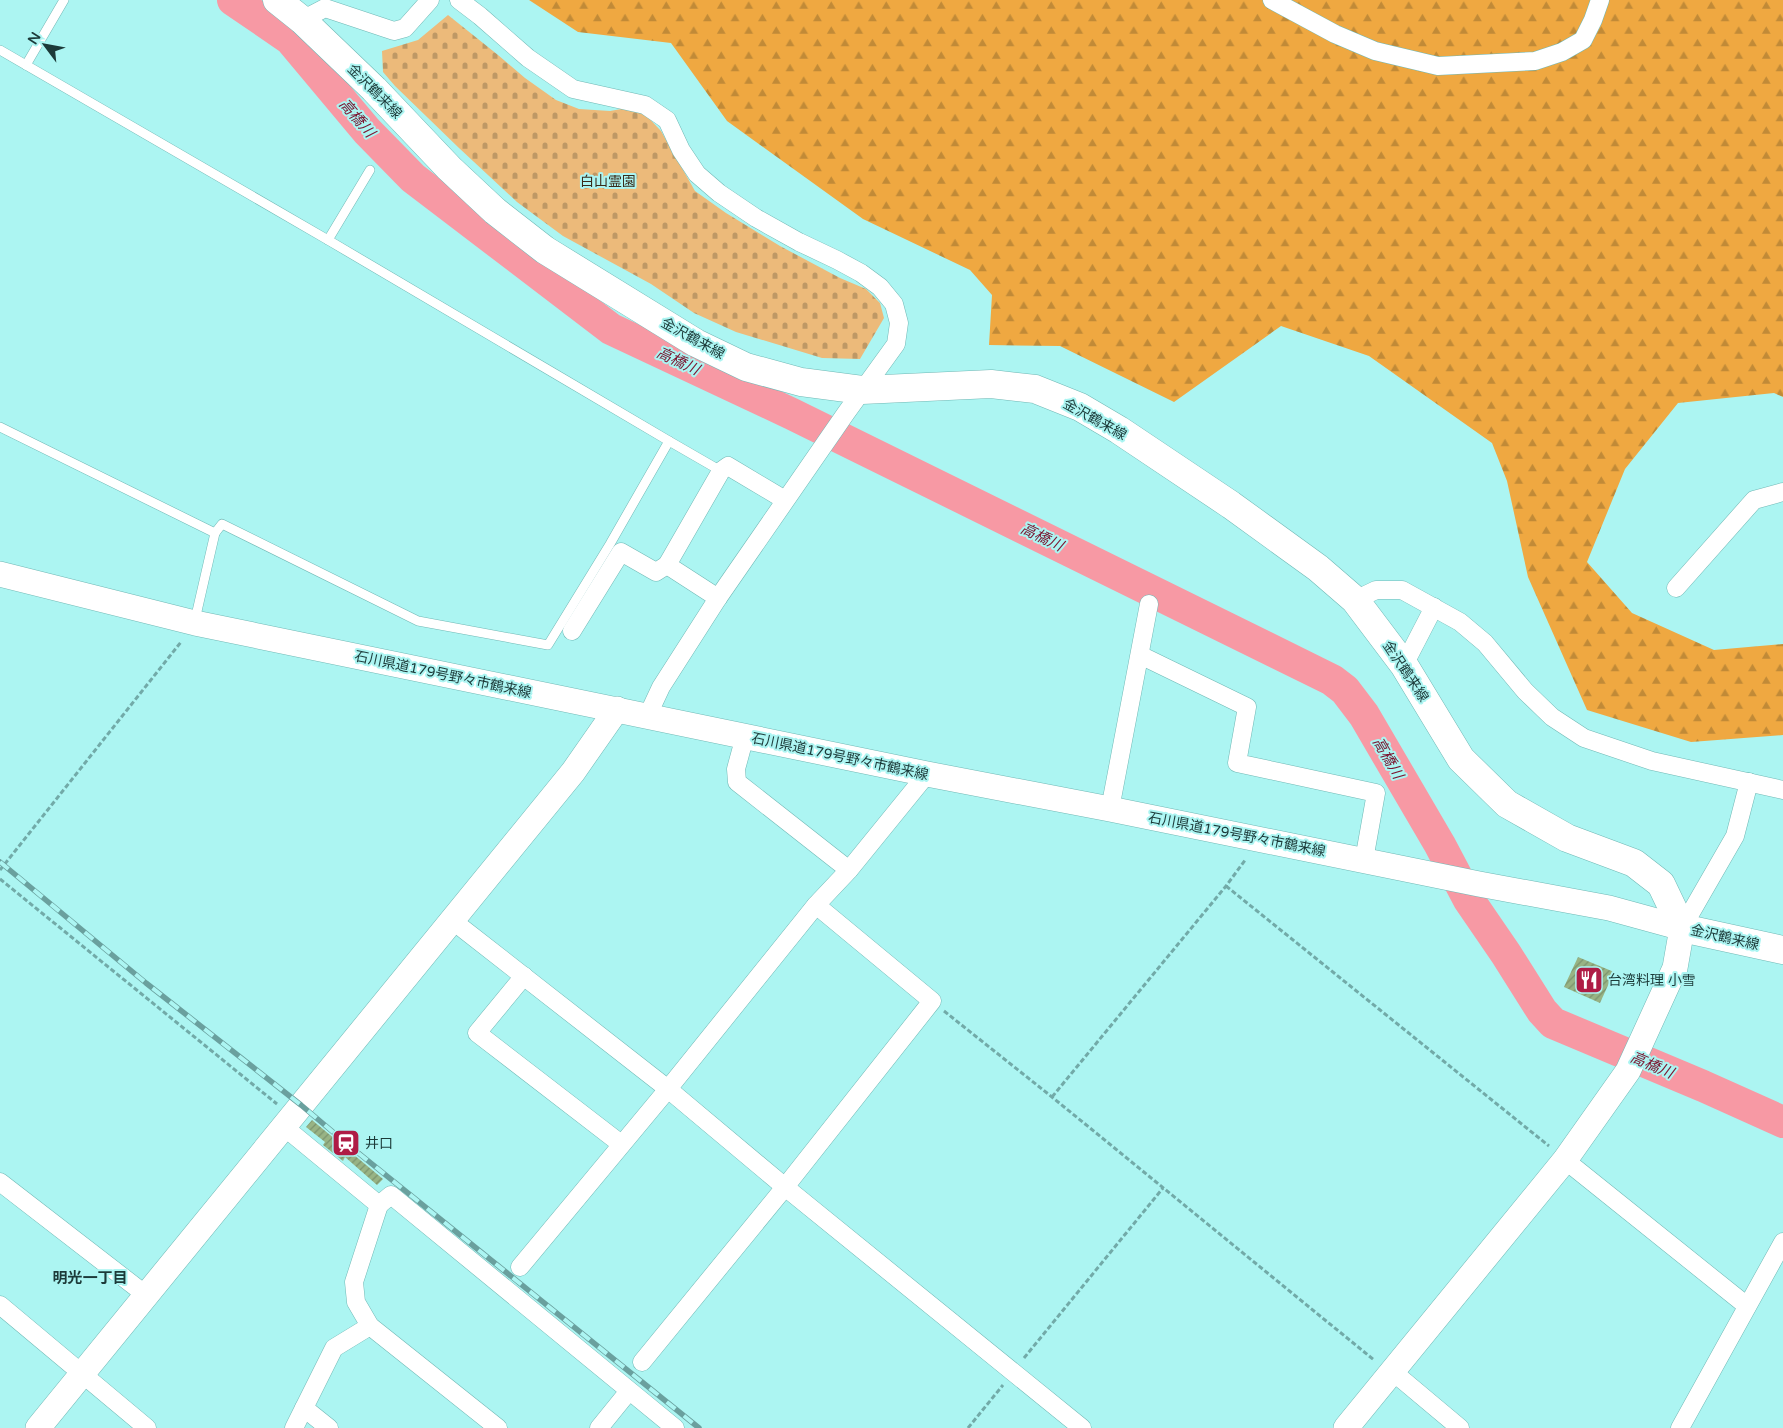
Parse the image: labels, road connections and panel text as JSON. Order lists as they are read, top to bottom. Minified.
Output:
{"streets":{"main road":["金沢鶴来線","石川県道179号野々市鶴来線"]},"crossings":[["金沢鶴来線","石川県道179号野々市鶴来線"]],"districts":["明光一丁目"],"water":["高橋川"],"parks":["白山霊園"],"places":{"restaurant":["台湾料理 小雪"],"station":["井口"]},"north":"top left"}
